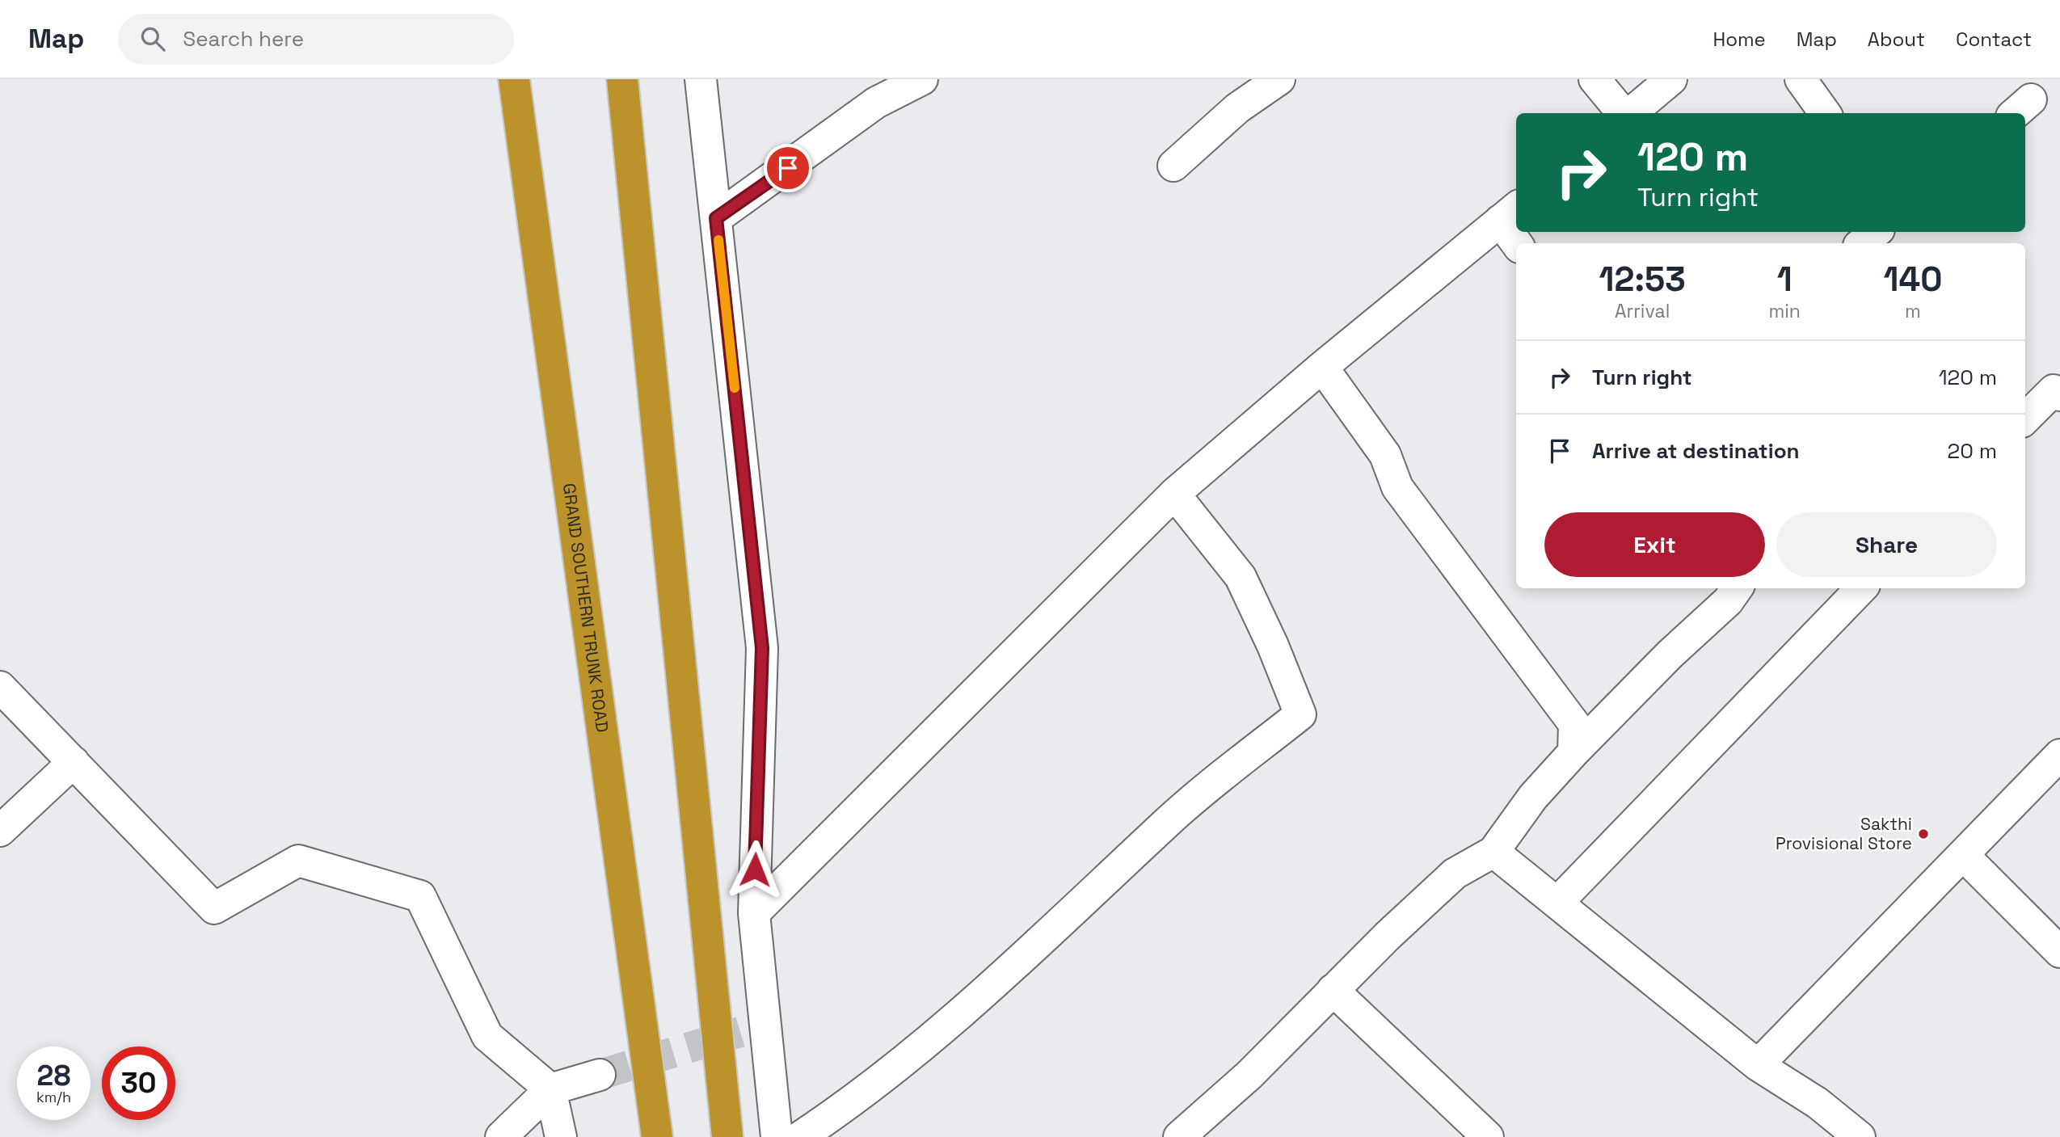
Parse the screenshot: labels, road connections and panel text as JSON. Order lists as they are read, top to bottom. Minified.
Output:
{"streets":{"highway":["GRAND SOUTHERN TRUNK ROAD"]},"places":["Sakthi Provisional Store"],"page":{"header":"Map","search":"Search here","nav":["Home","Map","About","Contact"],"turn":["120 m","Turn right"],"eta":["12:53","Arrival","1","min","140","m"],"list":[{"name":"Turn right","value":"120 m"},{"name":"Arrive at destination","value":"20 m"}],"buttons":["Exit","Share"],"speed":"28 km/h","limit":"30"}}
